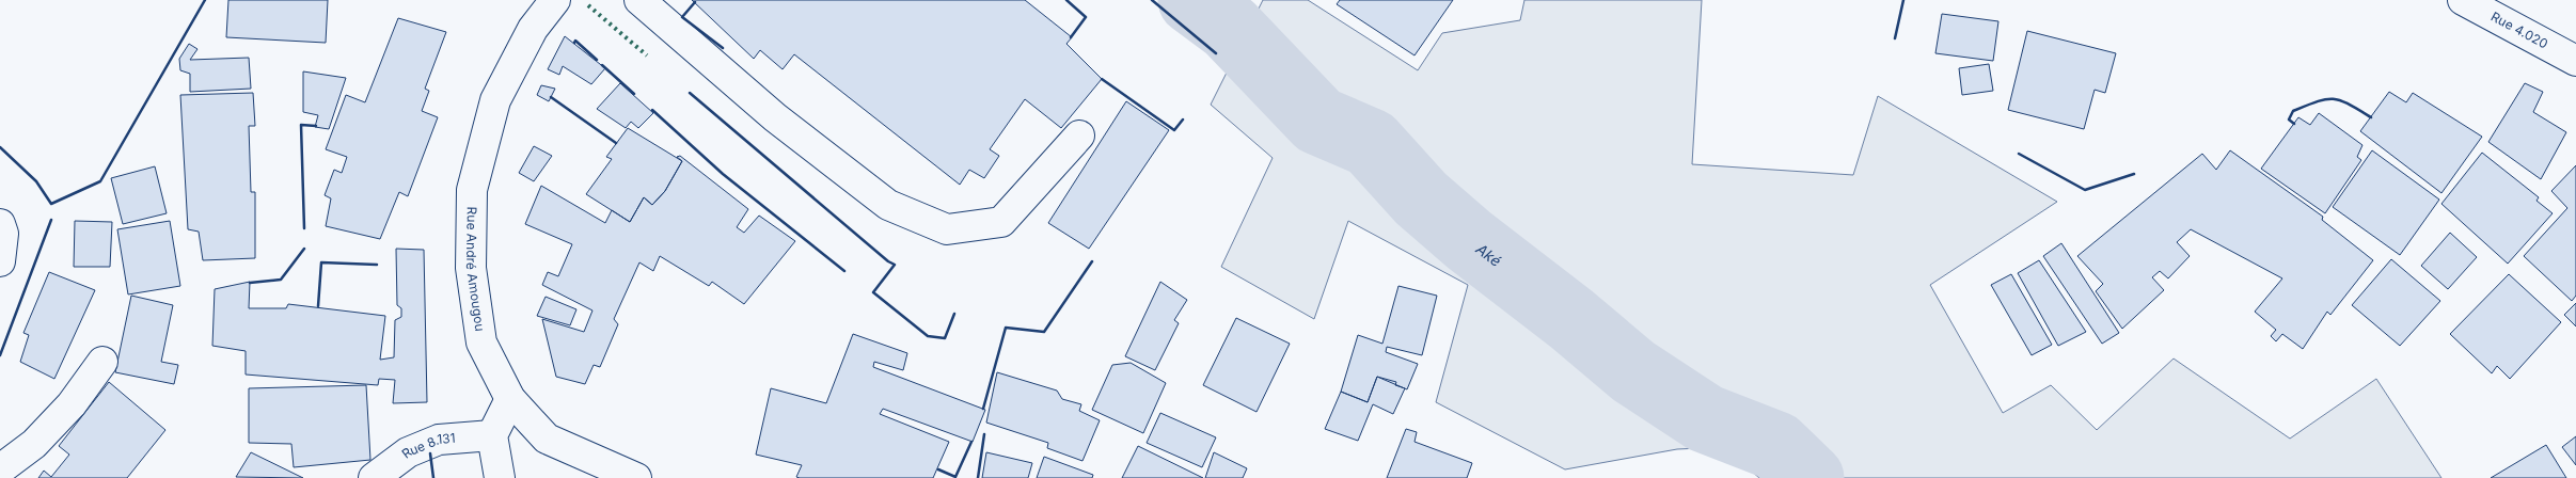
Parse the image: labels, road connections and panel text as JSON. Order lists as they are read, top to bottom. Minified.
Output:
{"streets":{"main road":["Rue 4.020","Rue André Amougou","Rue 8.131"]},"water":["Aké"]}
